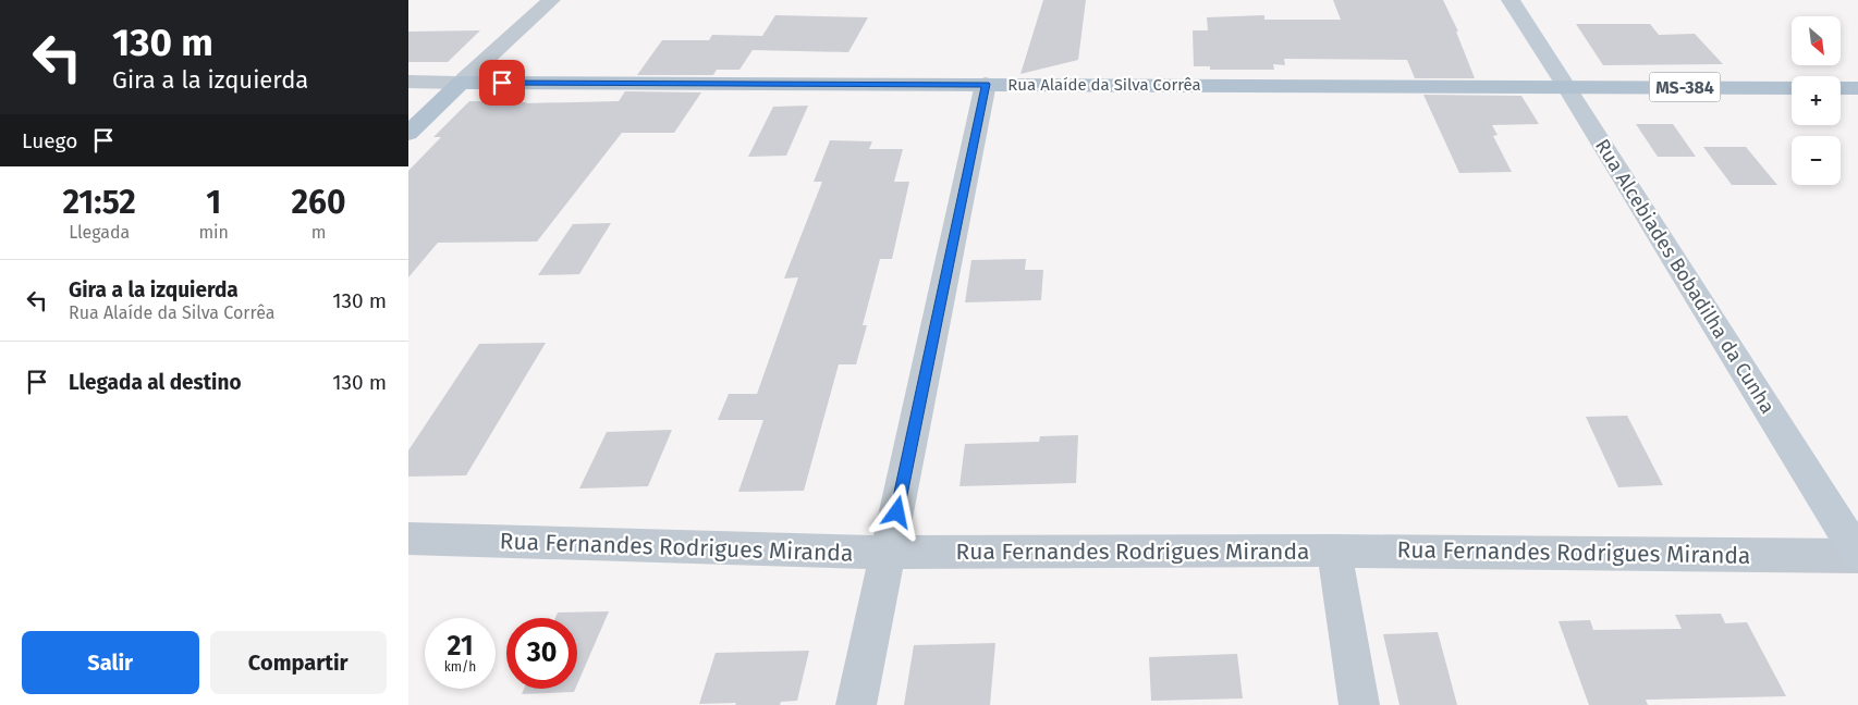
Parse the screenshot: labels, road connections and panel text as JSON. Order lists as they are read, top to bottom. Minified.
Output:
{"streets":{"main road":["Rua Alaíde da Silva Corrêa","MS-384"],"street":["Rua Alcebiades Bobadilha da Cunha","Rua Fernandes Rodrigues Miranda"]},"crossings":[["Rua Alaíde da Silva Corrêa","Rua Alcebiades Bobadilha da Cunha"],["Rua Alcebiades Bobadilha da Cunha","Rua Fernandes Rodrigues Miranda"]],"north":"bottom right","page":{"turn":["130 m","Gira a la izquierda"],"map_buttons":["+","−"],"then":"Luego","eta":["21:52","Llegada","1","min","260","m"],"list":[{"name":"Gira a la izquierda","note":"Rua Alaíde da Silva Corrêa","value":"130 m"},{"name":"Llegada al destino","value":"130 m"}],"speed":"21 km/h","limit":"30","buttons":["Salir","Compartir"]}}
